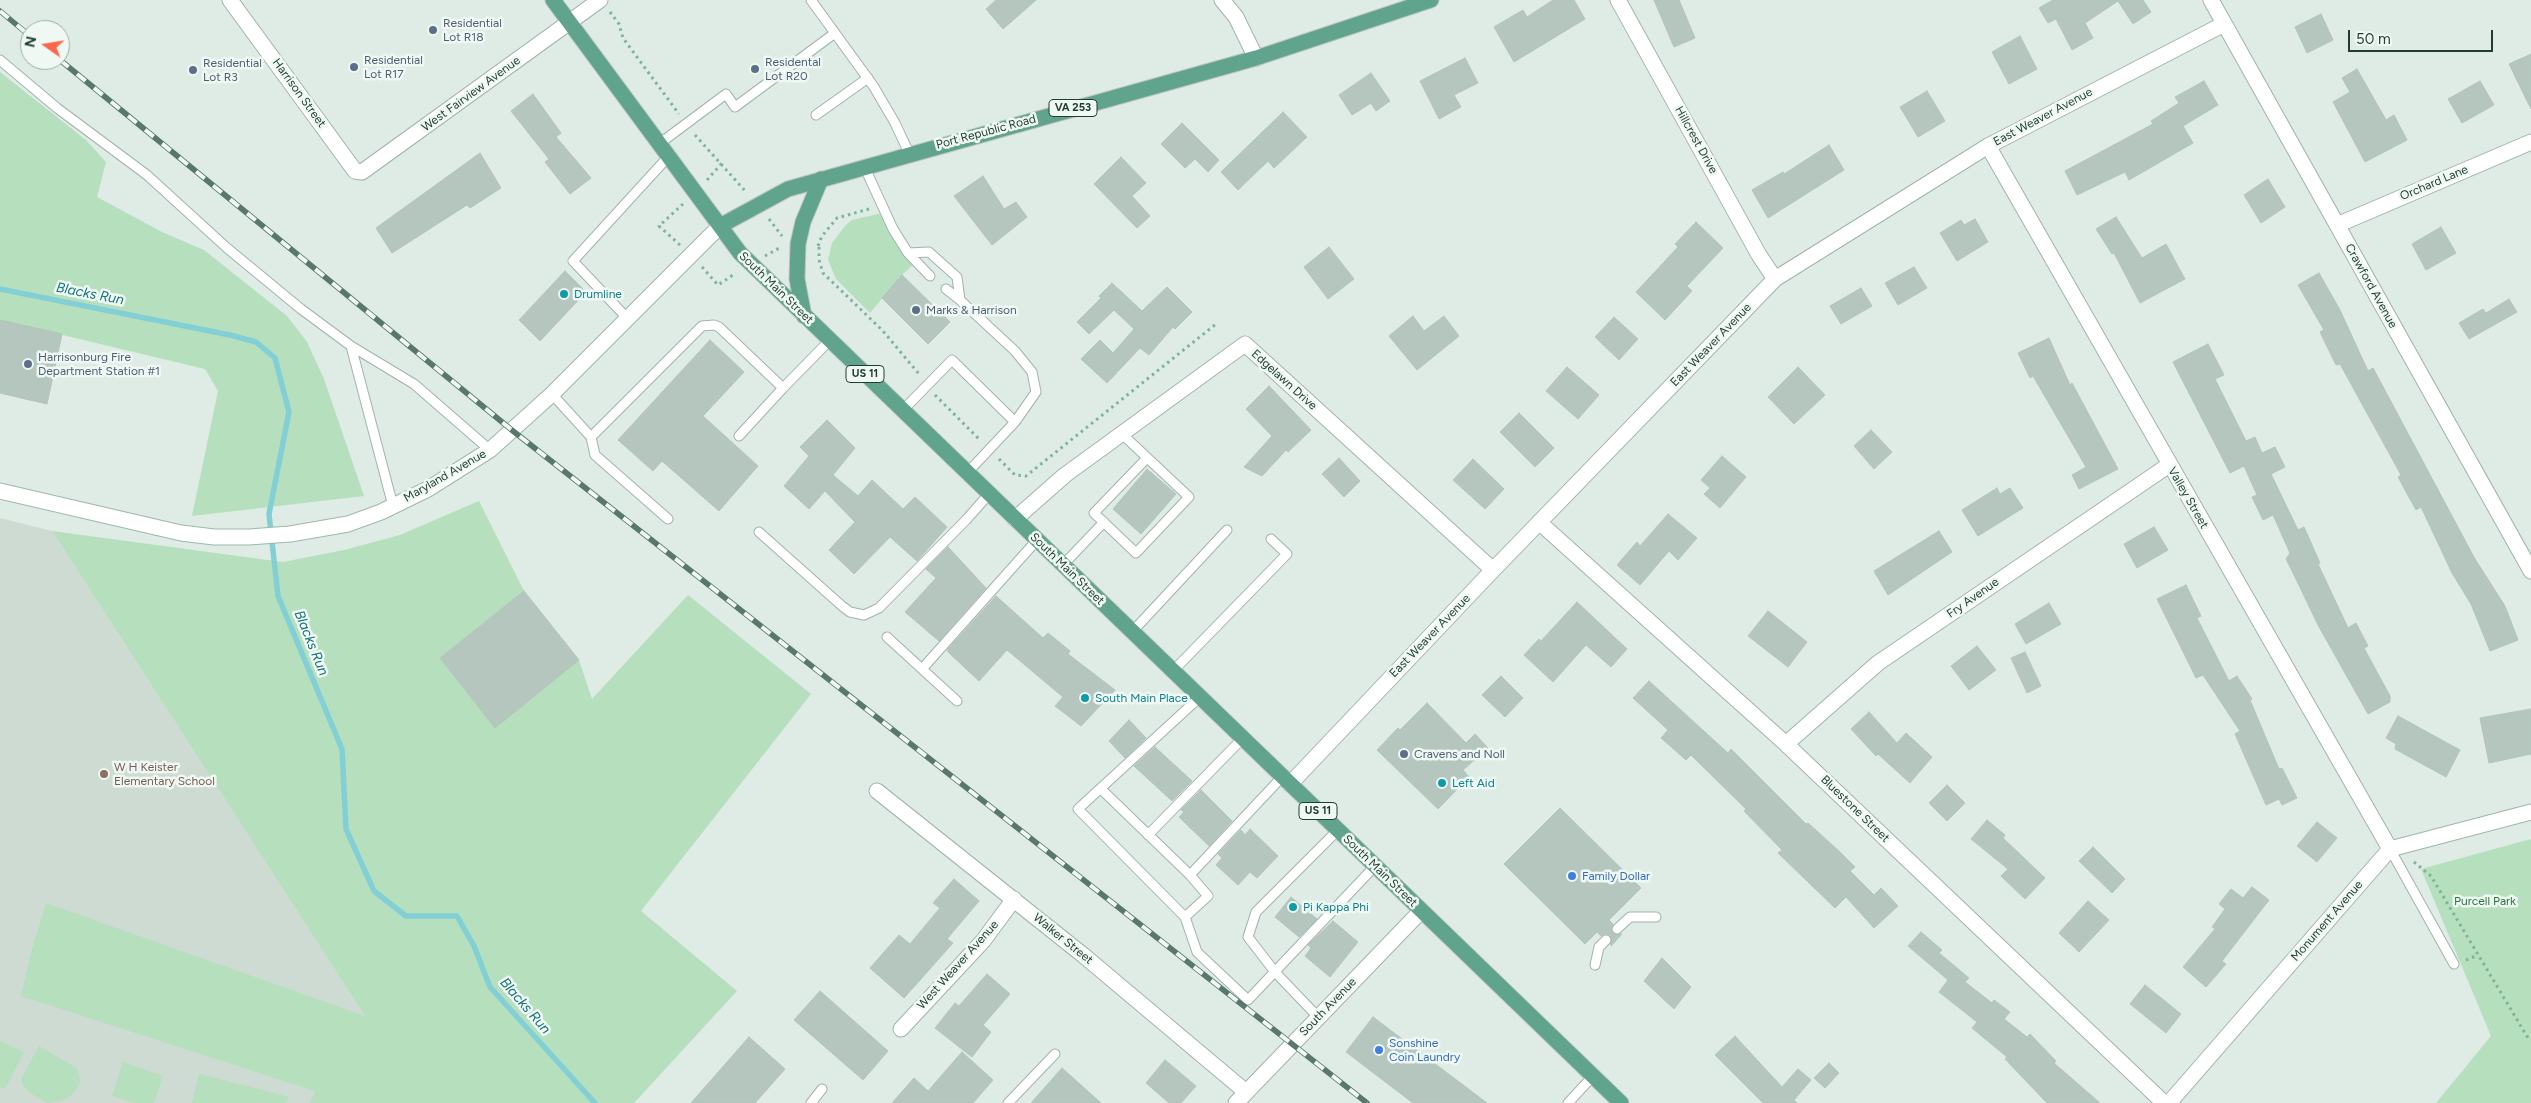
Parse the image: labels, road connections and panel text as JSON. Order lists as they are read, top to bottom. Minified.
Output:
{"streets":{"main road":["VA 253","Port Republic Road","South Main Street","US 11"],"street":["Harrison Street","West Fairview Avenue","East Weaver Avenue","Hillcrest Drive","Orchard Lane","Crawford Avenue","Edgelawn Drive","Maryland Avenue","Valley Street","Fry Avenue","Bluestone Street","Monument Avenue","Walker Street","West Weaver Avenue","South Avenue"]},"crossings":[["Harrison Street","West Fairview Avenue"],["West Fairview Avenue","South Main Street"],["East Weaver Avenue","Hillcrest Drive"],["East Weaver Avenue","Crawford Avenue"],["East Weaver Avenue","South Main Street"],["East Weaver Avenue","Edgelawn Drive"],["East Weaver Avenue","Valley Street"],["East Weaver Avenue","Bluestone Street"],["Port Republic Road","South Main Street"],["Port Republic Road","Maryland Avenue"],["Orchard Lane","Crawford Avenue"],["South Main Street","Edgelawn Drive"],["South Main Street","Maryland Avenue"],["South Main Street","South Avenue"],["Valley Street","Fry Avenue"],["Valley Street","Monument Avenue"],["Fry Avenue","Bluestone Street"],["Walker Street","West Weaver Avenue"],["Walker Street","South Avenue"]],"water":["Blacks Run"],"parks":["Purcell Park"],"places":["Residential Lot R18","Residential Lot R17","Residental Lot R20","Residential Lot R3","Drumline","Marks & Harrison","Harrisonburg Fire Department Station #1","South Main Place","Cravens and Noll","W H Keister Elementary School","Left Aid","Family Dollar","Pi Kappa Phi","Sonshine Coin Laundry"],"scale_bar":"50 m","north":"left"}
